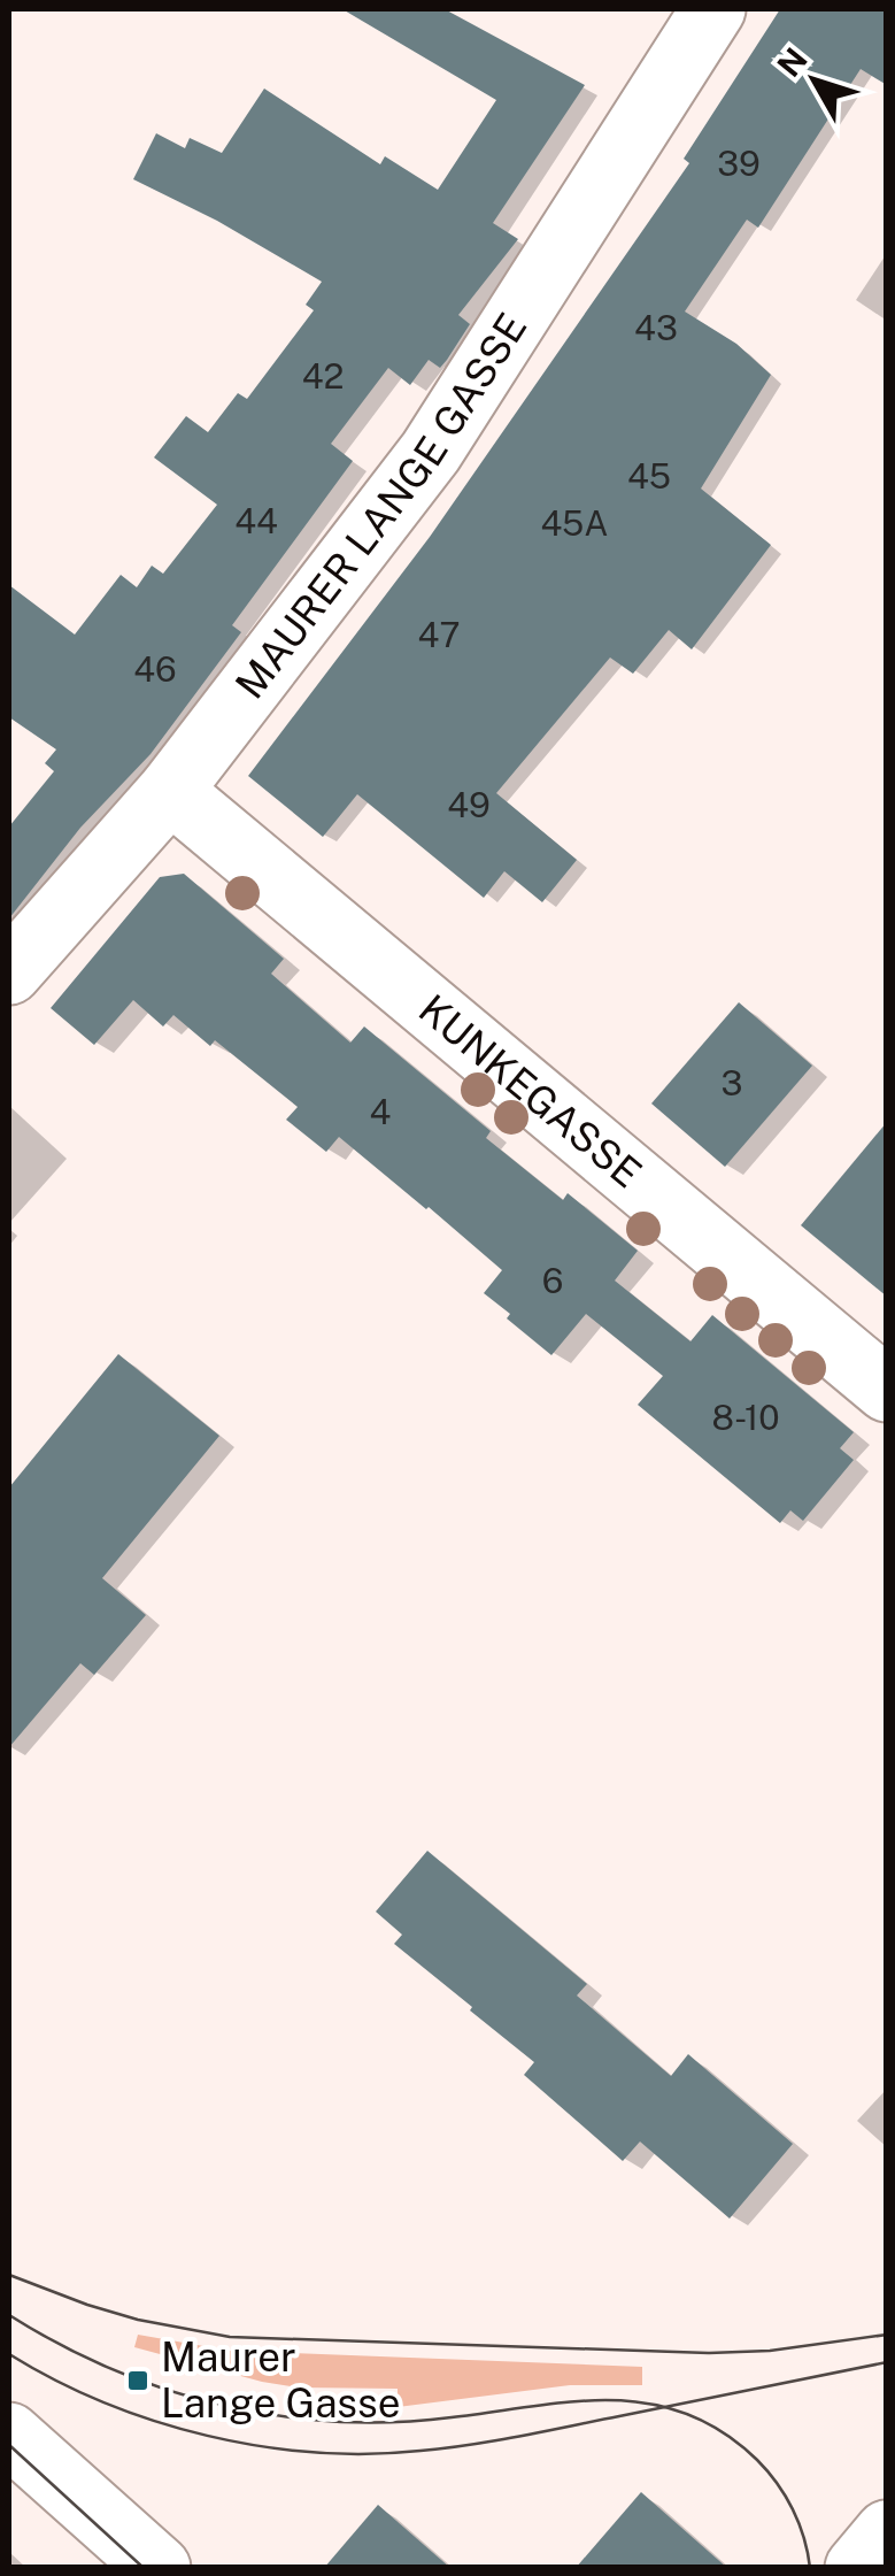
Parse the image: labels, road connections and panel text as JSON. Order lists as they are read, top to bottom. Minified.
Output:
{"streets":{"street":["MAURER LANGE GASSE","KUNKEGASSE"]},"crossings":[["MAURER LANGE GASSE","KUNKEGASSE"]],"places":{"transit":["Maurer Lange Gasse"]},"house_numbers":["39","43","42","45","44","45A","47","46","49","3","4","6","8-10"],"north":"top left"}
